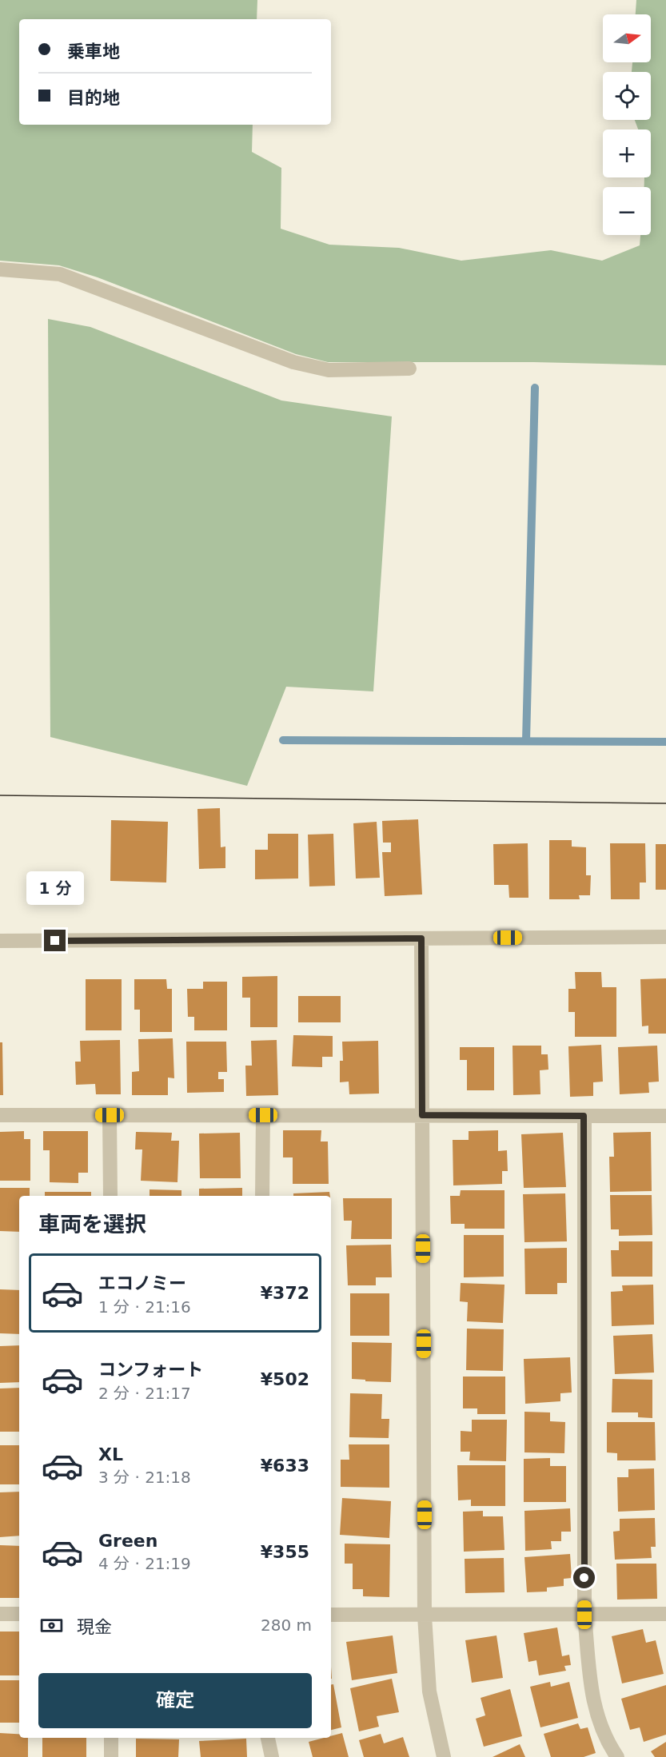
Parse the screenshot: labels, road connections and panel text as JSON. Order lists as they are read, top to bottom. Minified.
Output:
{"north":"right","page":{"map_buttons":["+","−"],"banner":["乗車地","目的地"],"bubble":"1 分","heading":"車両を選択","list":[{"name":"エコノミー","note":"1 分 · 21:16","value":"¥372"},{"name":"コンフォート","note":"2 分 · 21:17","value":"¥502"},{"name":"XL","note":"3 分 · 21:18","value":"¥633"},{"name":"Green","note":"4 分 · 21:19","value":"¥355"}],"pay":["現金","280 m"],"buttons":"確定"}}
